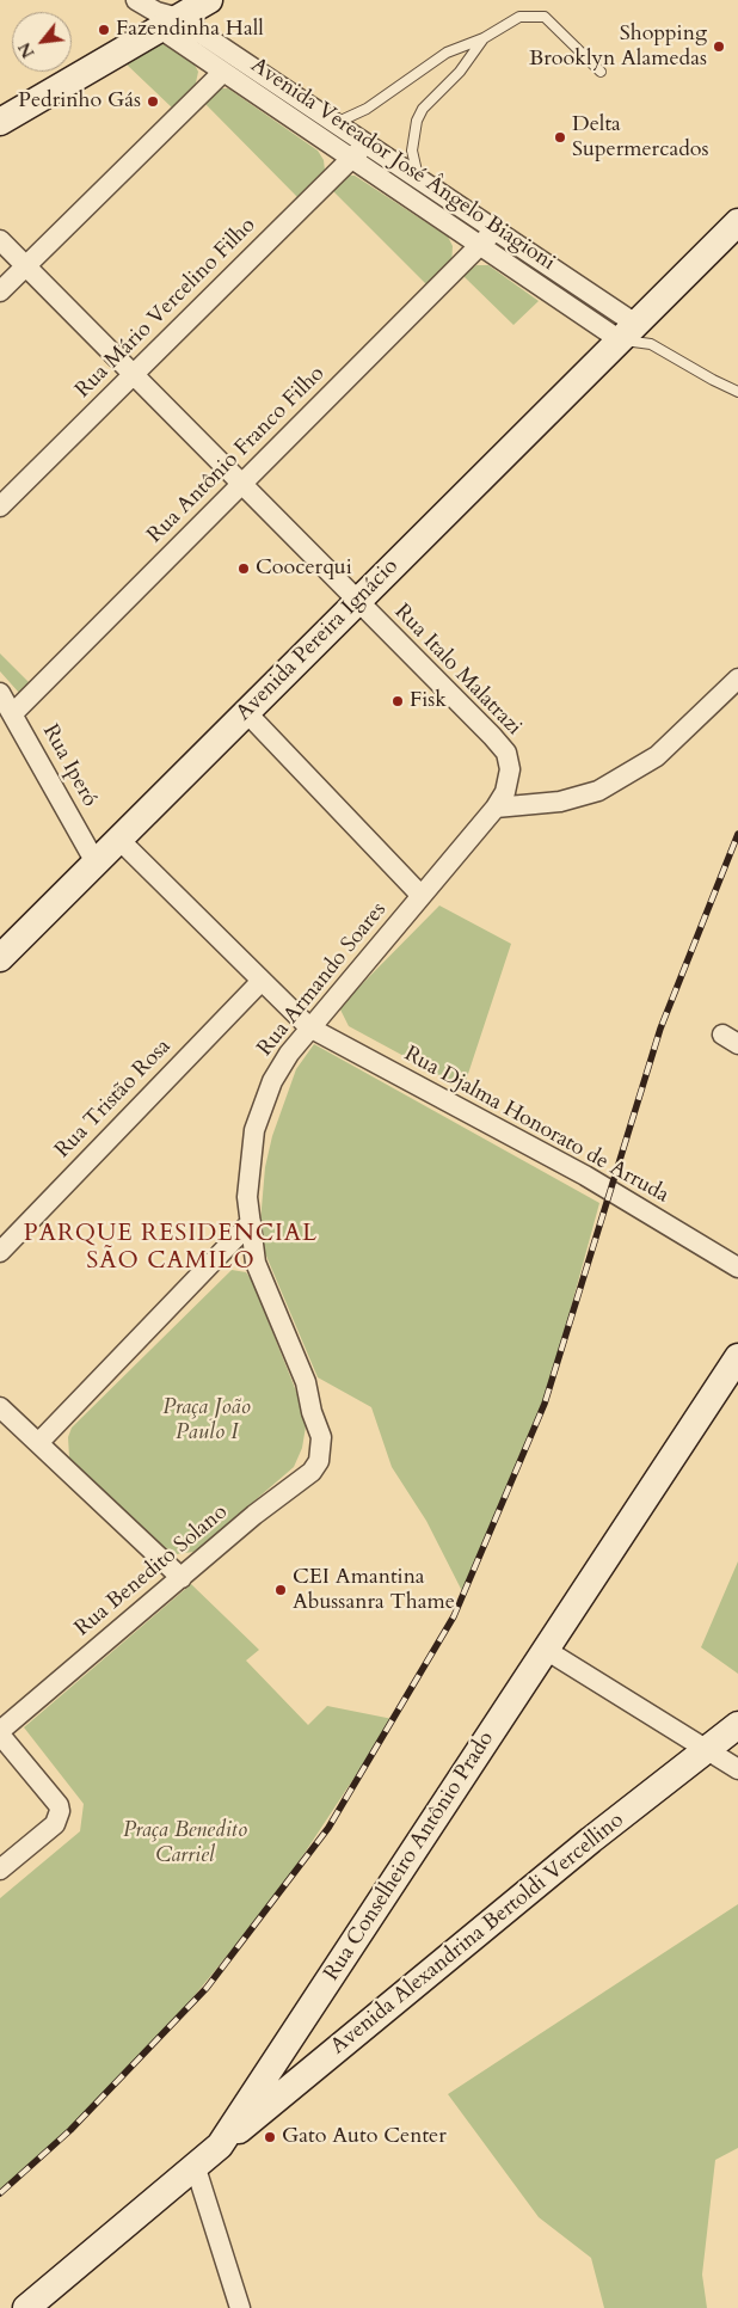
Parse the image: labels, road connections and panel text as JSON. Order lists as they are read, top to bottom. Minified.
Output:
{"streets":{"main road":["Avenida Pereira Ignácio","Rua Conselheiro Antônio Prado","Avenida Alexandrina Bertoldi Vercellino"],"street":["Avenida Vereador José Ângelo Biagioni","Rua Mário Vercelino Filho","Rua Antônio Franco Filho","Rua Italo Malatrazi","Rua Iperó","Rua Armando Soares","Rua Tristão Rosa","Rua Djalma Honorato de Arruda","Rua Benedito Solano"]},"crossings":[["Avenida Vereador José Ângelo Biagioni","Rua Mário Vercelino Filho"],["Avenida Vereador José Ângelo Biagioni","Rua Antônio Franco Filho"],["Avenida Vereador José Ângelo Biagioni","Avenida Pereira Ignácio"],["Rua Mário Vercelino Filho","Rua Italo Malatrazi"],["Rua Antônio Franco Filho","Rua Italo Malatrazi"],["Rua Antônio Franco Filho","Rua Iperó"],["Avenida Pereira Ignácio","Rua Italo Malatrazi"],["Avenida Pereira Ignácio","Rua Iperó"],["Avenida Pereira Ignácio","Rua Djalma Honorato de Arruda"],["Rua Italo Malatrazi","Rua Armando Soares"],["Rua Armando Soares","Rua Djalma Honorato de Arruda"],["Rua Armando Soares","Rua Benedito Solano"],["Rua Tristão Rosa","Rua Djalma Honorato de Arruda"],["Rua Conselheiro Antônio Prado","Avenida Alexandrina Bertoldi Vercellino"]],"districts":["PARQUE RESIDENCIAL SÃO CAMILO"],"parks":["Praça João Paulo I","Praça Benedito Carriel"],"places":["Fazendinha Hall","Shopping Brooklyn Alamedas","Pedrinho Gás","Delta Supermercados","Coocerqui","Fisk","CEI Amantina Abussanra Thame","Gato Auto Center"],"north":"bottom left"}
